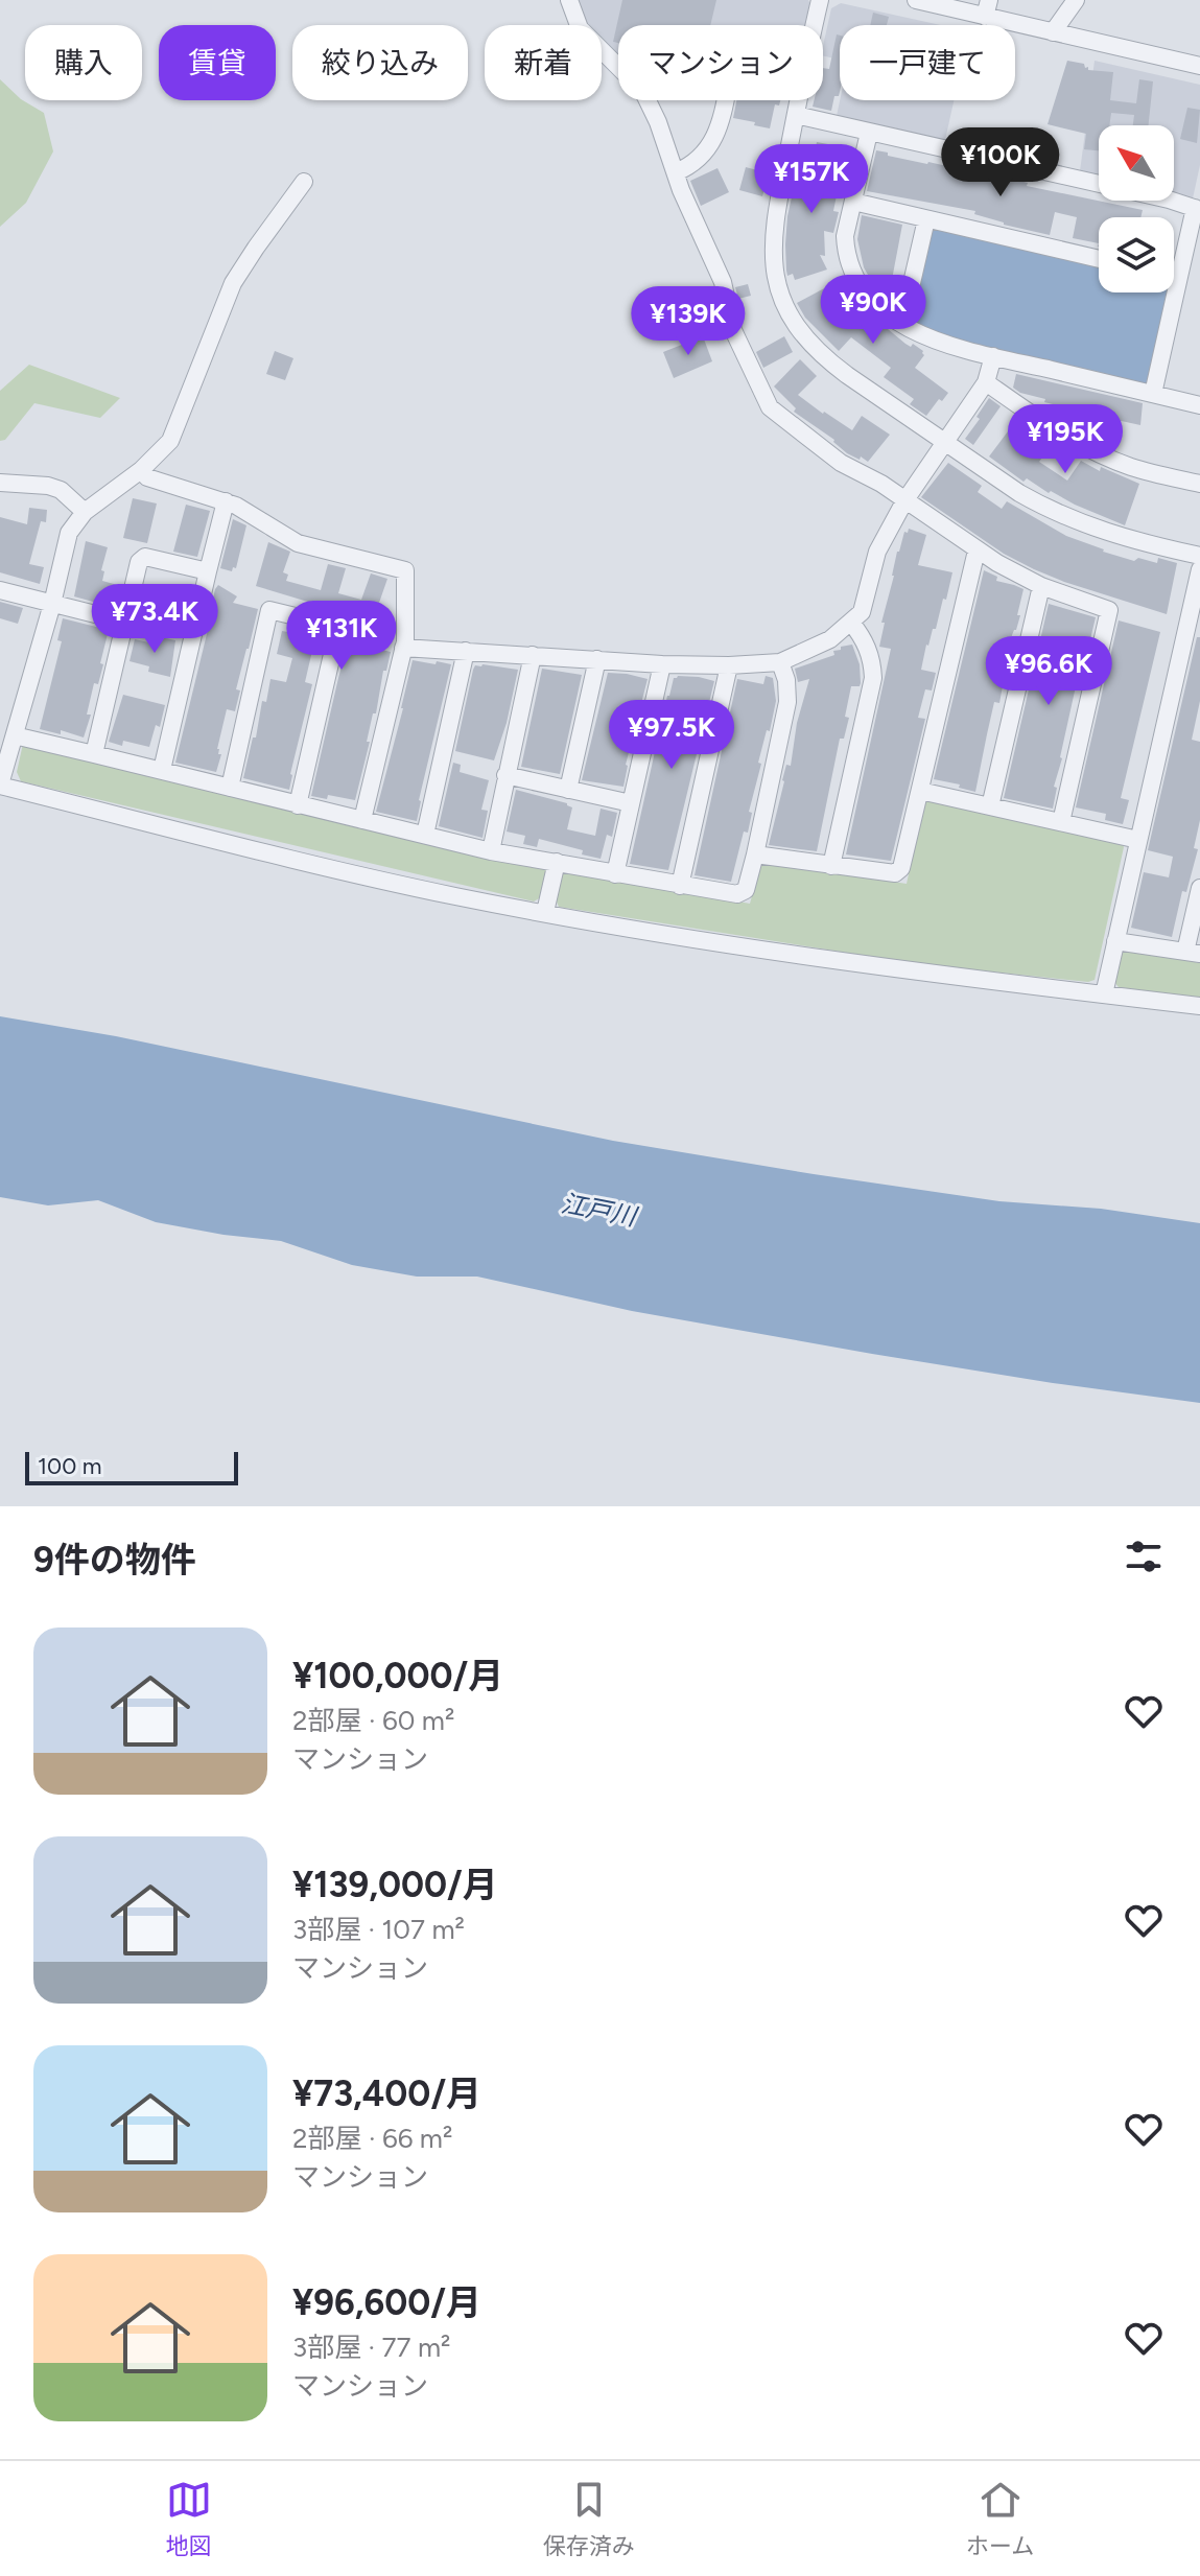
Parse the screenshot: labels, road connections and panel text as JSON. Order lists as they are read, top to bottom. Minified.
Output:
{"water":["江戸川"],"scale_bar":"100 m","north":"top left","page":{"chip":["購入","賃貸","絞り込み","新着","マンション","一戸建て"],"price":["¥100K","¥157K","¥90K","¥139K","¥195K","¥73.4K","¥131K","¥96.6K","¥97.5K"],"scale":"100 m","heading":"9件の物件","list":[{"name":"¥100,000/月","note":"2部屋 · 60 m² · マンション"},{"name":"¥139,000/月","note":"3部屋 · 107 m² · マンション"},{"name":"¥73,400/月","note":"2部屋 · 66 m² · マンション"},{"name":"¥96,600/月","note":"3部屋 · 77 m² · マンション"}],"tabs":["地図","保存済み","ホーム"]}}
